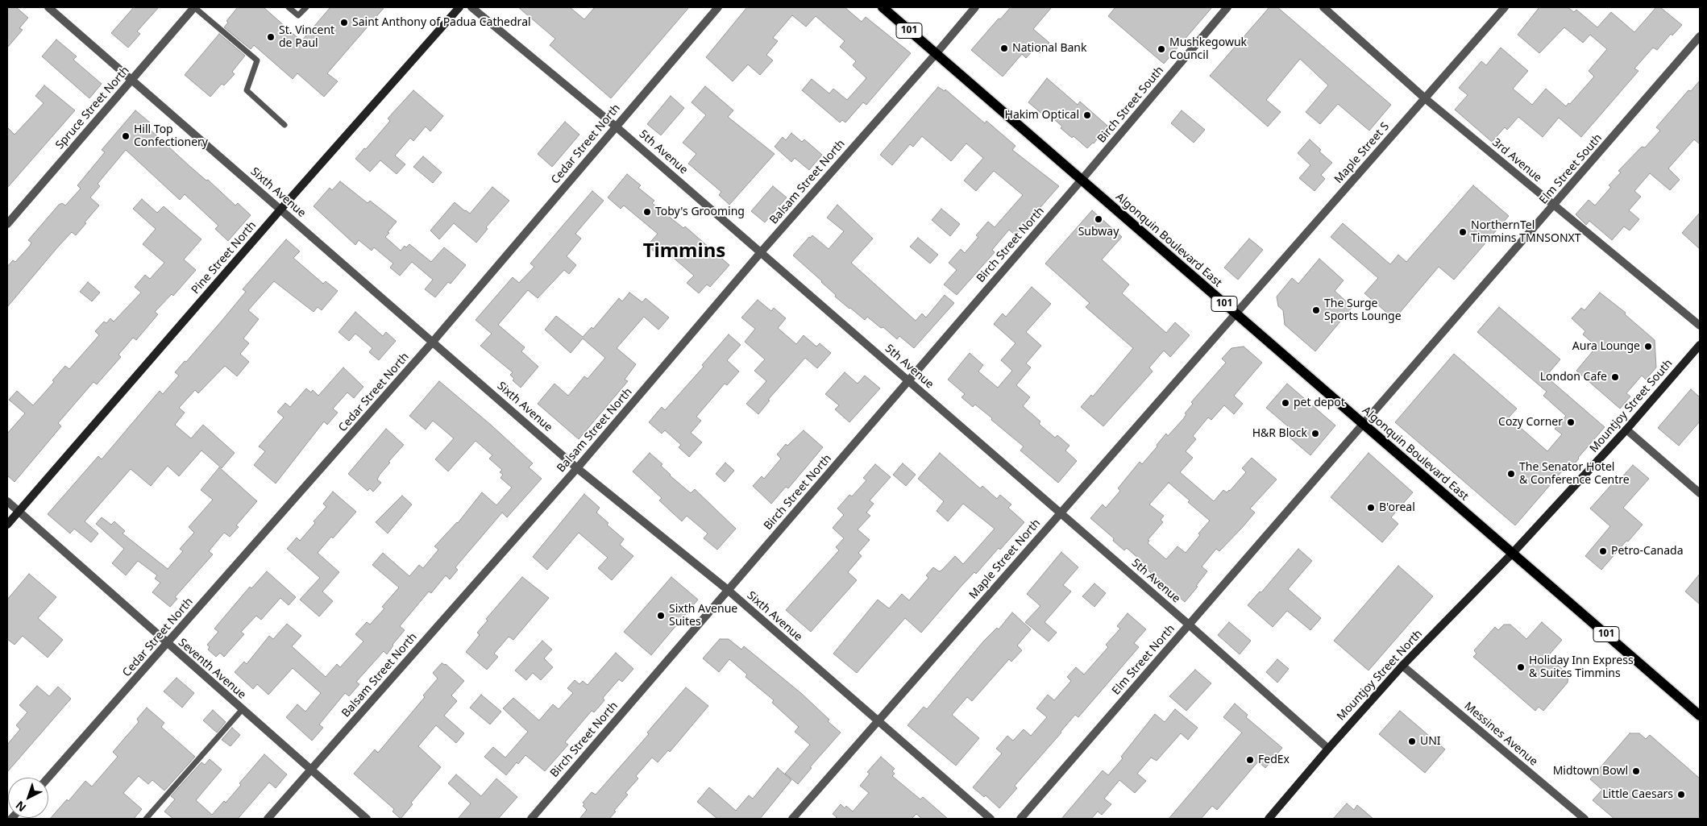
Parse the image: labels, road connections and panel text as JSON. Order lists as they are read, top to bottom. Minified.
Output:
{"streets":{"main road":["101","Algonquin Boulevard East"],"street":["Birch Street South","Spruce Street North","Cedar Street North","5th Avenue","Maple Street S","3rd Avenue","Elm Street South","Balsam Street North","Sixth Avenue","Birch Street North","Pine Street North","Mountjoy Street South","Maple Street North","Elm Street North","Seventh Avenue","Mountjoy Street North","Messines Avenue"]},"crossings":[["101","Algonquin Boulevard East"],["101","Mountjoy Street South"],["101","Mountjoy Street North"],["Birch Street South","Algonquin Boulevard East"],["Birch Street South","Birch Street North"],["Spruce Street North","Sixth Avenue"],["Cedar Street North","5th Avenue"],["Cedar Street North","Sixth Avenue"],["Cedar Street North","Seventh Avenue"],["5th Avenue","Balsam Street North"],["5th Avenue","Birch Street North"],["5th Avenue","Maple Street North"],["5th Avenue","Elm Street North"],["5th Avenue","Mountjoy Street North"],["Maple Street S","3rd Avenue"],["Maple Street S","Algonquin Boulevard East"],["Maple Street S","Maple Street North"],["3rd Avenue","Elm Street South"],["Elm Street South","Algonquin Boulevard East"],["Elm Street South","Elm Street North"],["Balsam Street North","Sixth Avenue"],["Balsam Street North","Algonquin Boulevard East"],["Balsam Street North","Seventh Avenue"],["Sixth Avenue","Birch Street North"],["Sixth Avenue","Pine Street North"],["Sixth Avenue","Maple Street North"],["Algonquin Boulevard East","Birch Street North"],["Algonquin Boulevard East","Mountjoy Street South"],["Algonquin Boulevard East","Maple Street North"],["Algonquin Boulevard East","Elm Street North"],["Algonquin Boulevard East","Mountjoy Street North"],["Pine Street North","Seventh Avenue"],["Mountjoy Street South","Mountjoy Street North"],["Mountjoy Street North","Messines Avenue"]],"districts":["Timmins"],"places":["Saint Anthony of Padua Cathedral","St. Vincent de Paul","National Bank","Mushkegowuk Council","Hakim Optical","Hill Top Confectionery","Toby's Grooming","Subway","NorthernTel Timmins TMNSONXT","The Surge Sports Lounge","Aura Lounge","London Cafe","pet depot","Cozy Corner","H&R Block","The Senator Hotel & Conference Centre","B'oreal","Petro-Canada","Sixth Avenue Suites","Holiday Inn Express & Suites Timmins","UNI","FedEx","Midtown Bowl","Little Caesars"],"north":"bottom left"}
